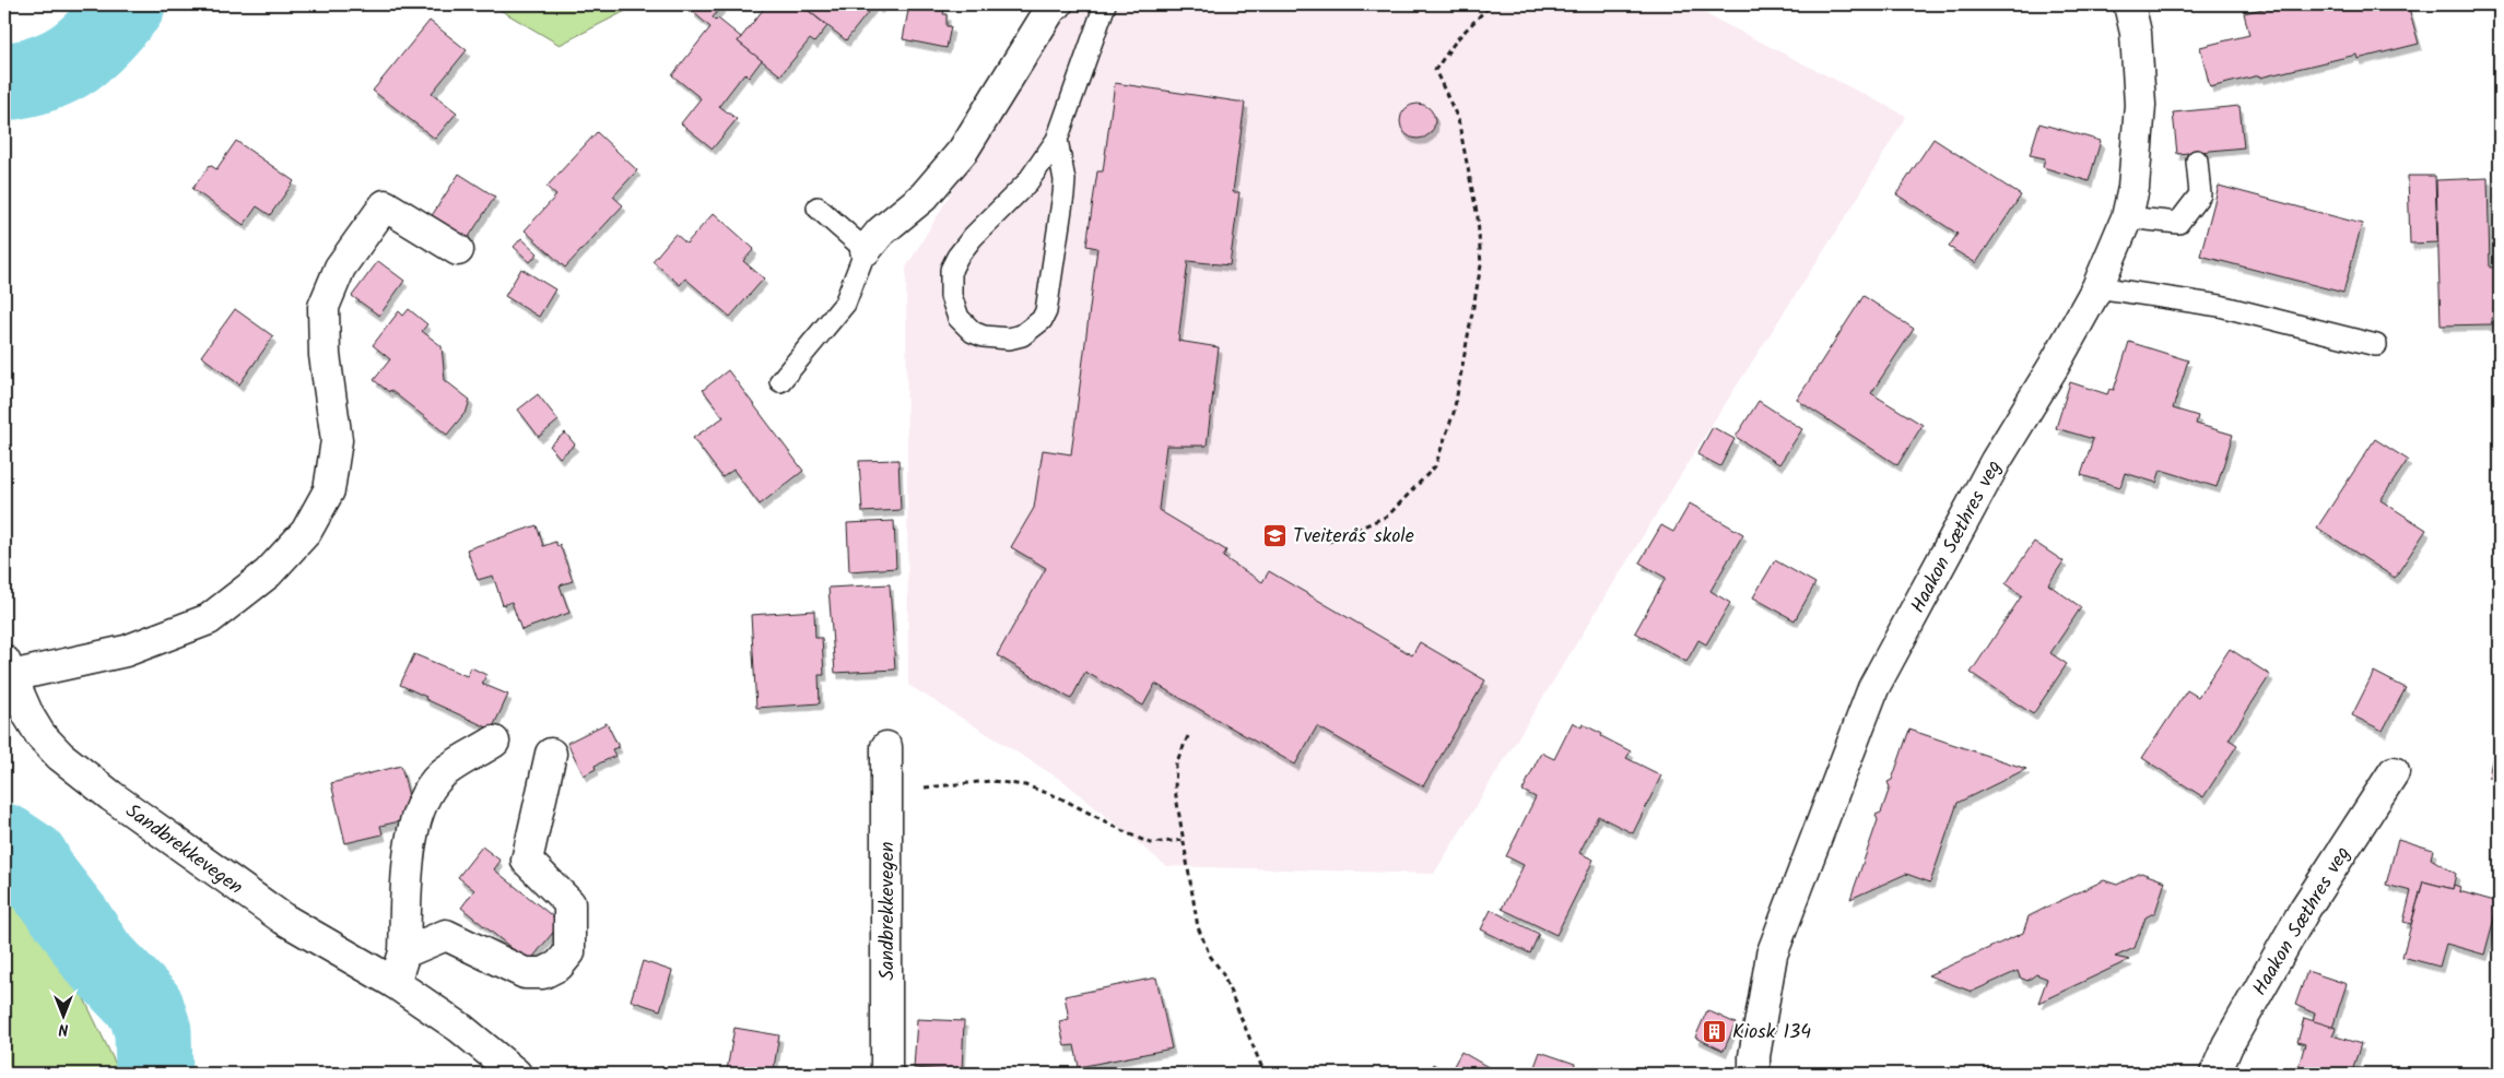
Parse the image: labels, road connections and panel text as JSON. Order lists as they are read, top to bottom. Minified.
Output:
{"streets":{"street":["Haakon Sæthres veg","Sandbrekkevegen"]},"places":{"school or university":["Tveiterås skole"],"building":["Kiosk 134"]},"north":"bottom"}
